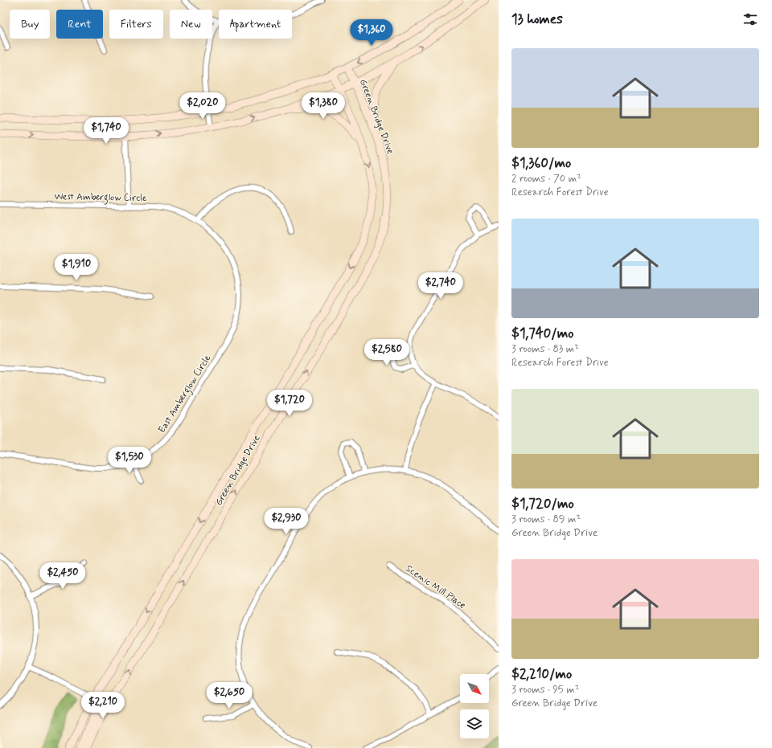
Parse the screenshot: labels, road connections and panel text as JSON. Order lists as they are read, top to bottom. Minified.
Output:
{"streets":{"main road":["Green Bridge Drive"],"street":["West Amberglow Circle","East Amberglow Circle","Scenic Mill Place"]},"crossings":[["West Amberglow Circle","East Amberglow Circle"]],"north":"bottom right","page":{"heading":"13 homes","chip":["Buy","Rent","Filters","New","Apartment"],"price":["$1,360","$2,020","$1,380","$1,740","$1,910","$2,740","$2,580","$1,720","$1,530","$2,930","$2,450","$2,650","$2,210"],"list":[{"name":"$1,360/mo","note":"2 rooms · 70 m² · Research Forest Drive"},{"name":"$1,740/mo","note":"3 rooms · 83 m² · Research Forest Drive"},{"name":"$1,720/mo","note":"3 rooms · 89 m² · Green Bridge Drive"},{"name":"$2,210/mo","note":"3 rooms · 95 m² · Green Bridge Drive"}]}}
